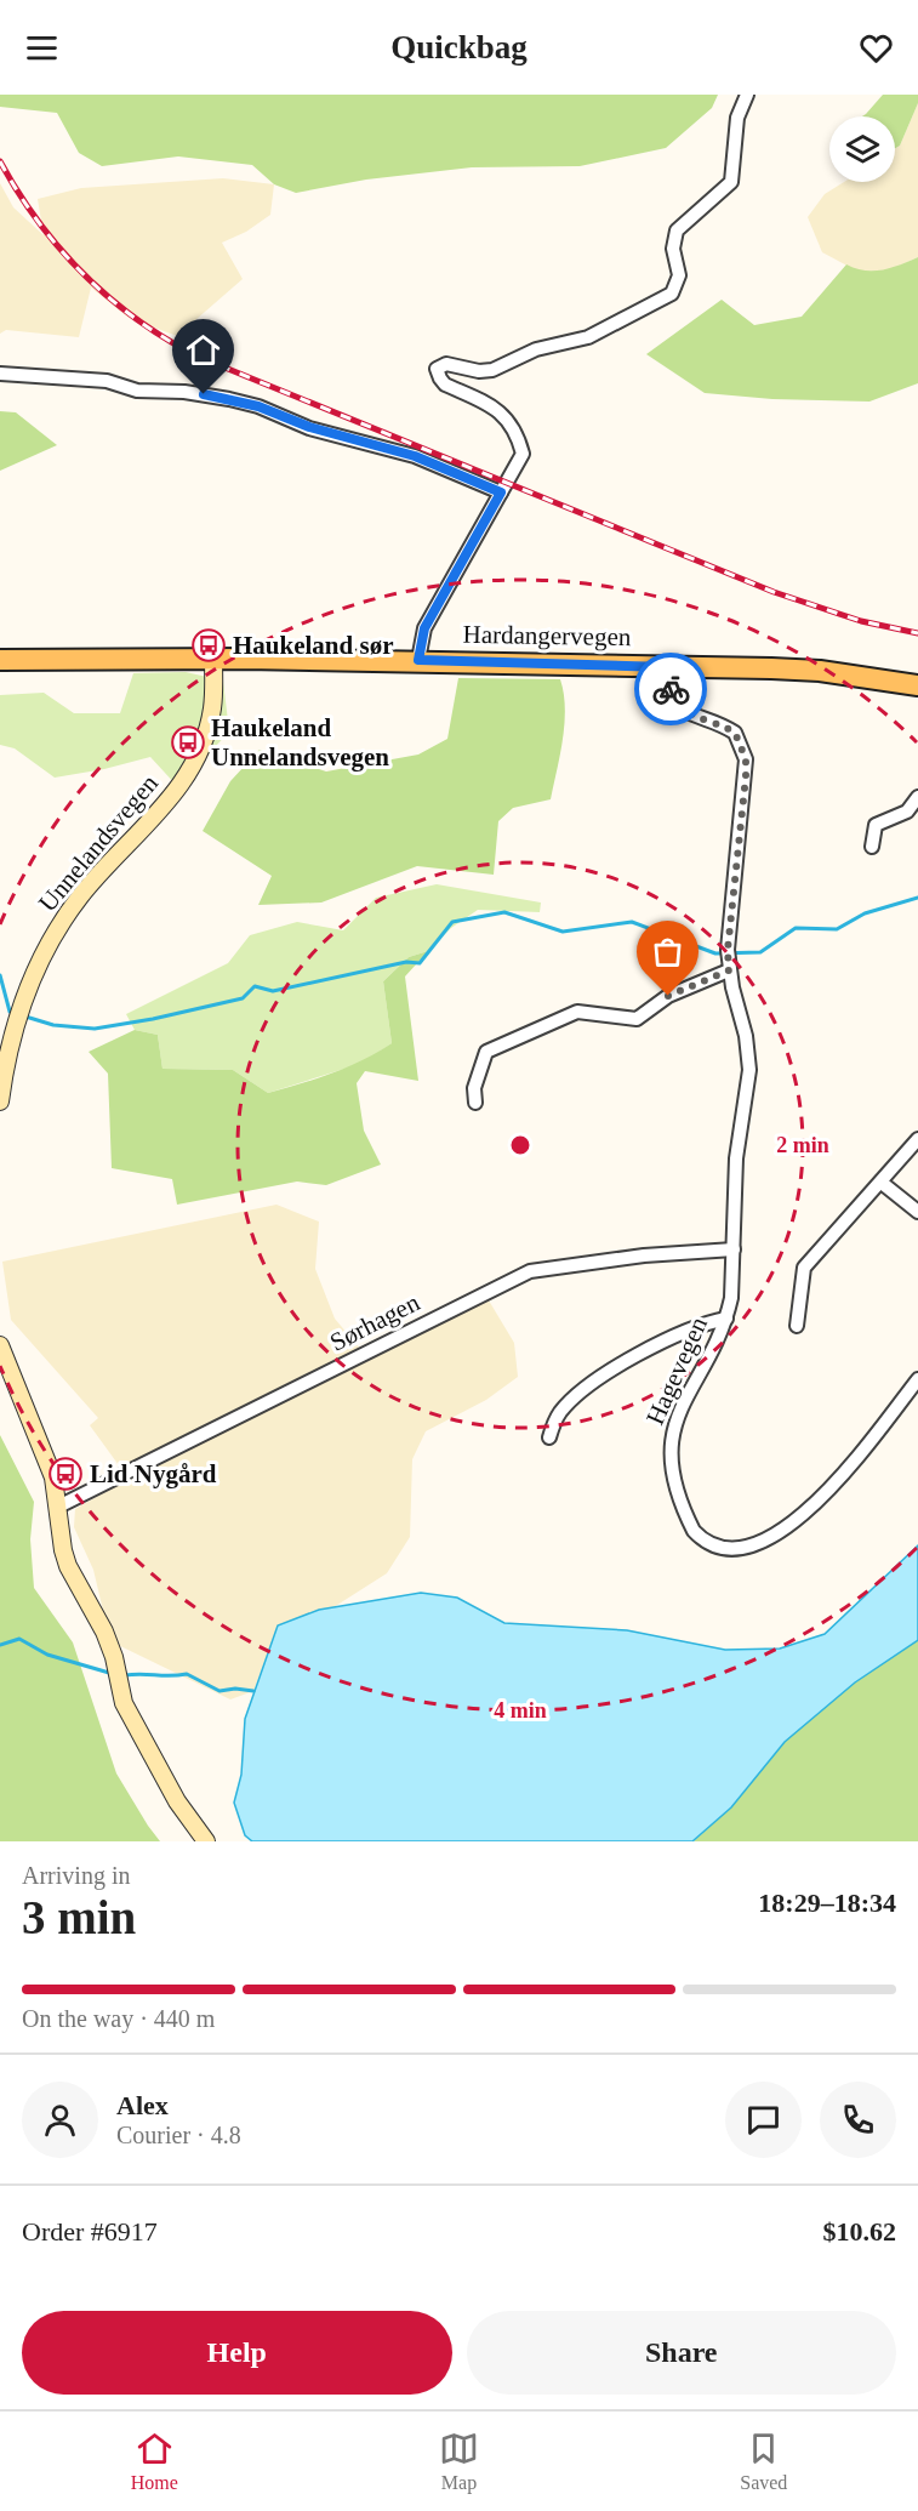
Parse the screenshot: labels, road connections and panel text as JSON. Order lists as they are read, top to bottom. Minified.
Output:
{"streets":{"main road":["Hardangervegen","Unnelandsvegen"],"street":["Sørhagen","Hagevegen"]},"crossings":[["Hardangervegen","Unnelandsvegen"],["Hardangervegen","Hagevegen"],["Sørhagen","Hagevegen"]],"places":{"bus stop":["Haukeland sør","Haukeland Unnelandsvegen","Lid Nygård"]},"page":{"header":"Quickbag","heading":["3 min","Arriving in","18:29–18:34"],"panel":["Alex","Courier · 4.8","Order #6917","$10.62"],"bar":"On the way · 440 m","buttons":["Help","Share"],"tabs":["Home","Map","Saved"]},"rings":["2 min","4 min"]}
